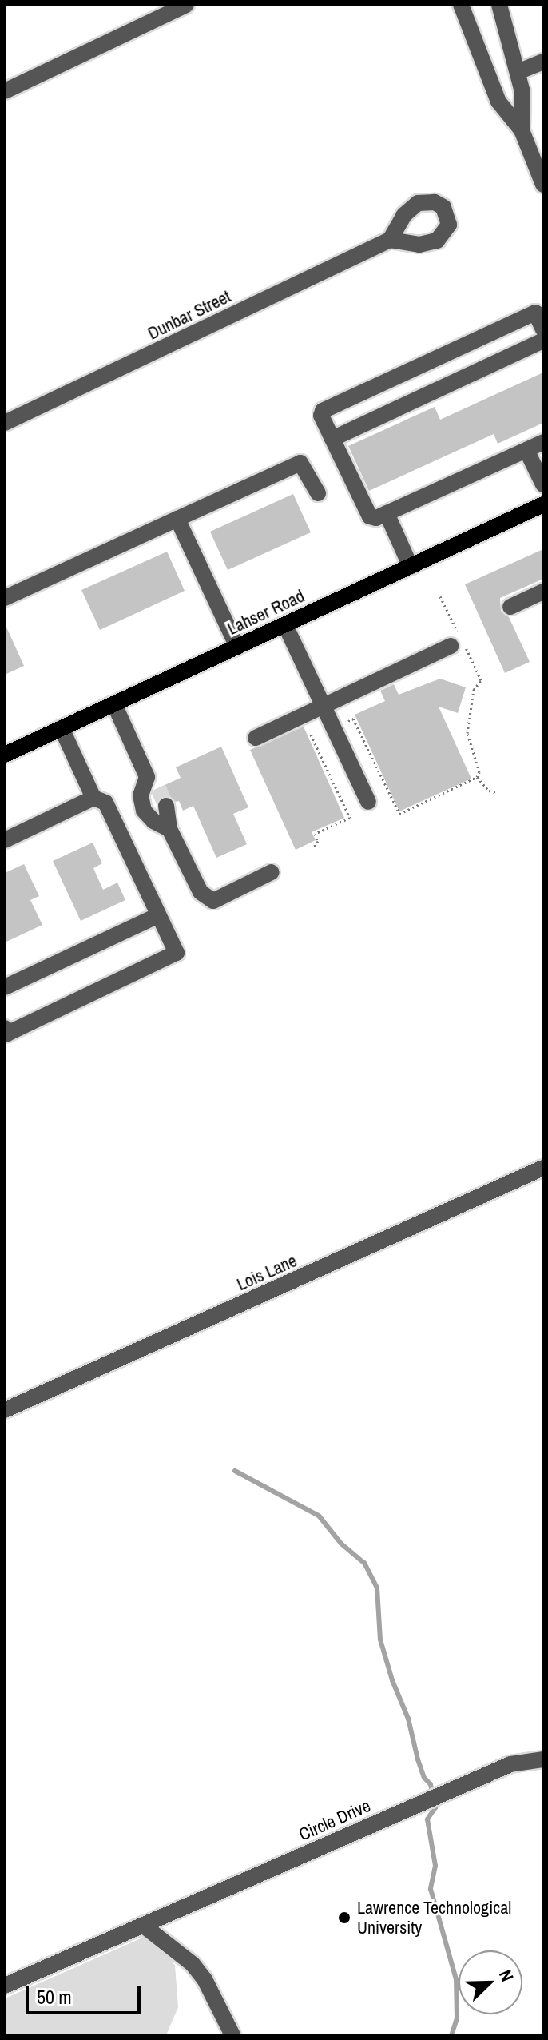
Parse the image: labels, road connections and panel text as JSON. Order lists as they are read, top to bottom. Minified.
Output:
{"streets":{"main road":["Lahser Road"],"street":["Dunbar Street","Lois Lane","Circle Drive"]},"places":["Lawrence Technological University"],"scale_bar":"50 m","north":"top right"}
